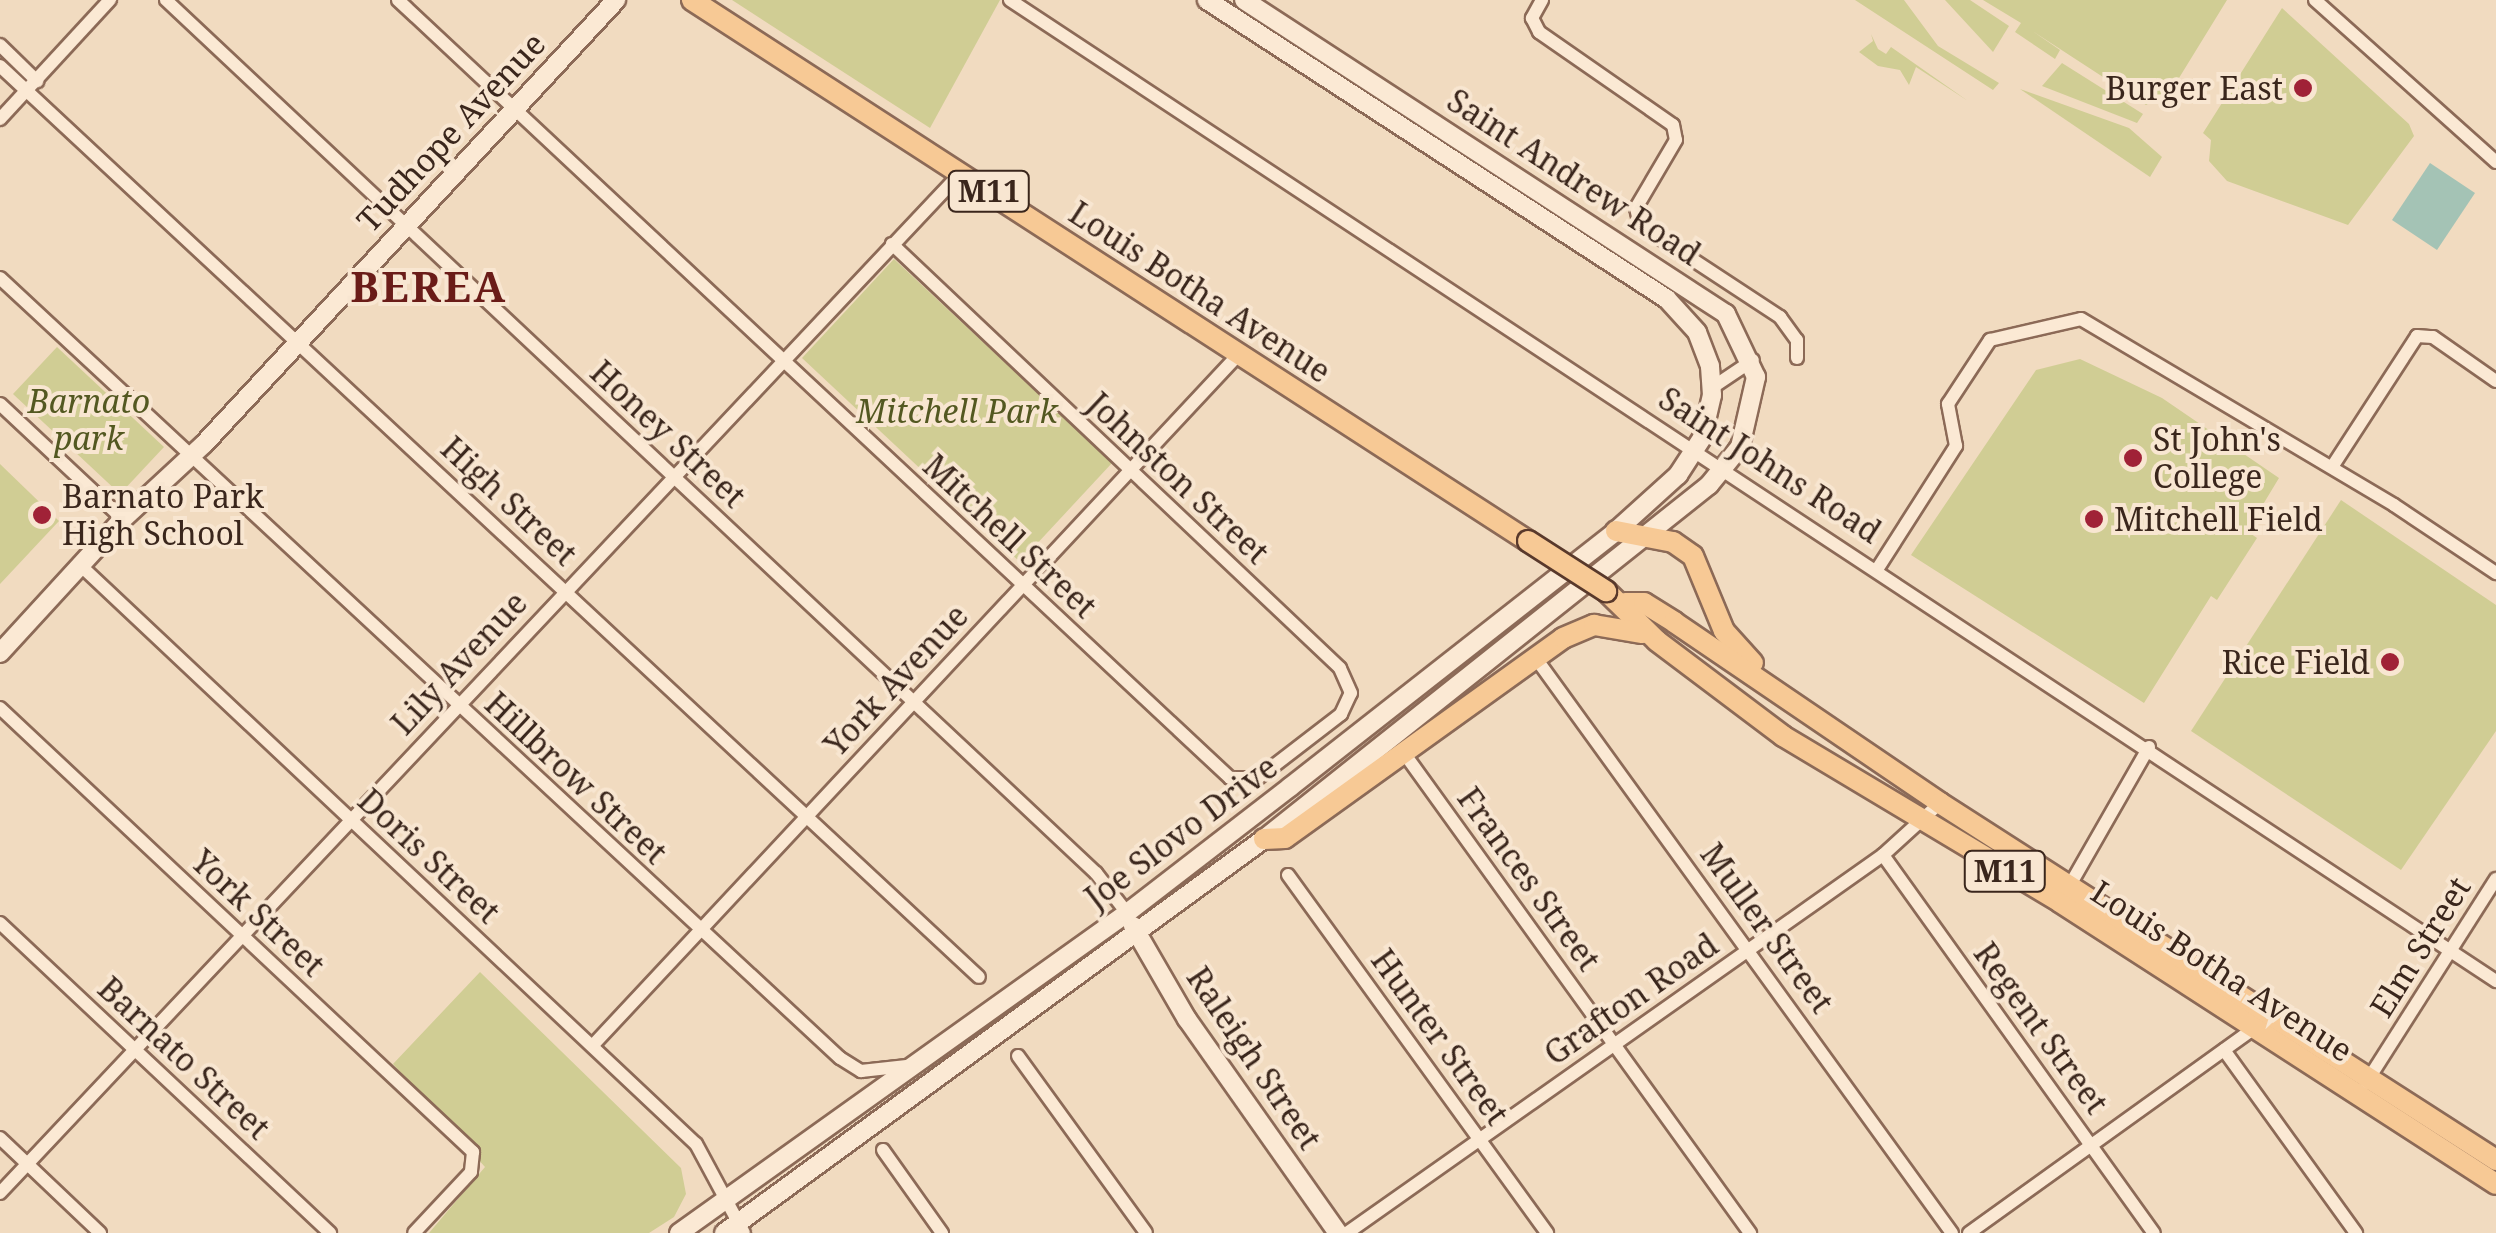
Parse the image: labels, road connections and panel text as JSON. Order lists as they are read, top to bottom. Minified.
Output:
{"streets":{"main road":["Tudhope Avenue","Saint Andrew Road","M11","Louis Botha Avenue","Joe Slovo Drive","Raleigh Street"],"street":["Honey Street","Saint Johns Road","Johnston Street","High Street","Mitchell Street","Lily Avenue","York Avenue","Hillbrow Street","Doris Street","Frances Street","York Street","Muller Street","Elm Street","Grafton Road","Regent Street","Hunter Street","Barnato Street"]},"crossings":[["Tudhope Avenue","Honey Street"],["Tudhope Avenue","High Street"],["Tudhope Avenue","Mitchell Street"],["Tudhope Avenue","Hillbrow Street"],["Tudhope Avenue","Doris Street"],["Louis Botha Avenue","Lily Avenue"],["Louis Botha Avenue","York Avenue"],["Louis Botha Avenue","Elm Street"],["Louis Botha Avenue","Grafton Road"],["Honey Street","Lily Avenue"],["Honey Street","York Avenue"],["Honey Street","Joe Slovo Drive"],["Honey Street","Raleigh Street"],["Saint Johns Road","Joe Slovo Drive"],["Saint Johns Road","Elm Street"],["Johnston Street","Mitchell Street"],["Johnston Street","Lily Avenue"],["Johnston Street","York Avenue"],["High Street","Lily Avenue"],["High Street","York Avenue"],["Mitchell Street","Lily Avenue"],["Mitchell Street","York Avenue"],["Lily Avenue","Hillbrow Street"],["Lily Avenue","Doris Street"],["Lily Avenue","York Street"],["Lily Avenue","Barnato Street"],["York Avenue","Hillbrow Street"],["York Avenue","Doris Street"],["Hillbrow Street","Joe Slovo Drive"],["Joe Slovo Drive","Doris Street"],["Joe Slovo Drive","Raleigh Street"],["Frances Street","Grafton Road"],["Muller Street","Grafton Road"],["Grafton Road","Regent Street"],["Grafton Road","Hunter Street"]],"districts":["BEREA"],"parks":["Barnato park","Mitchell Park"],"places":["Burger East","St John's College","Barnato Park High School","Mitchell Field","Rice Field"]}
